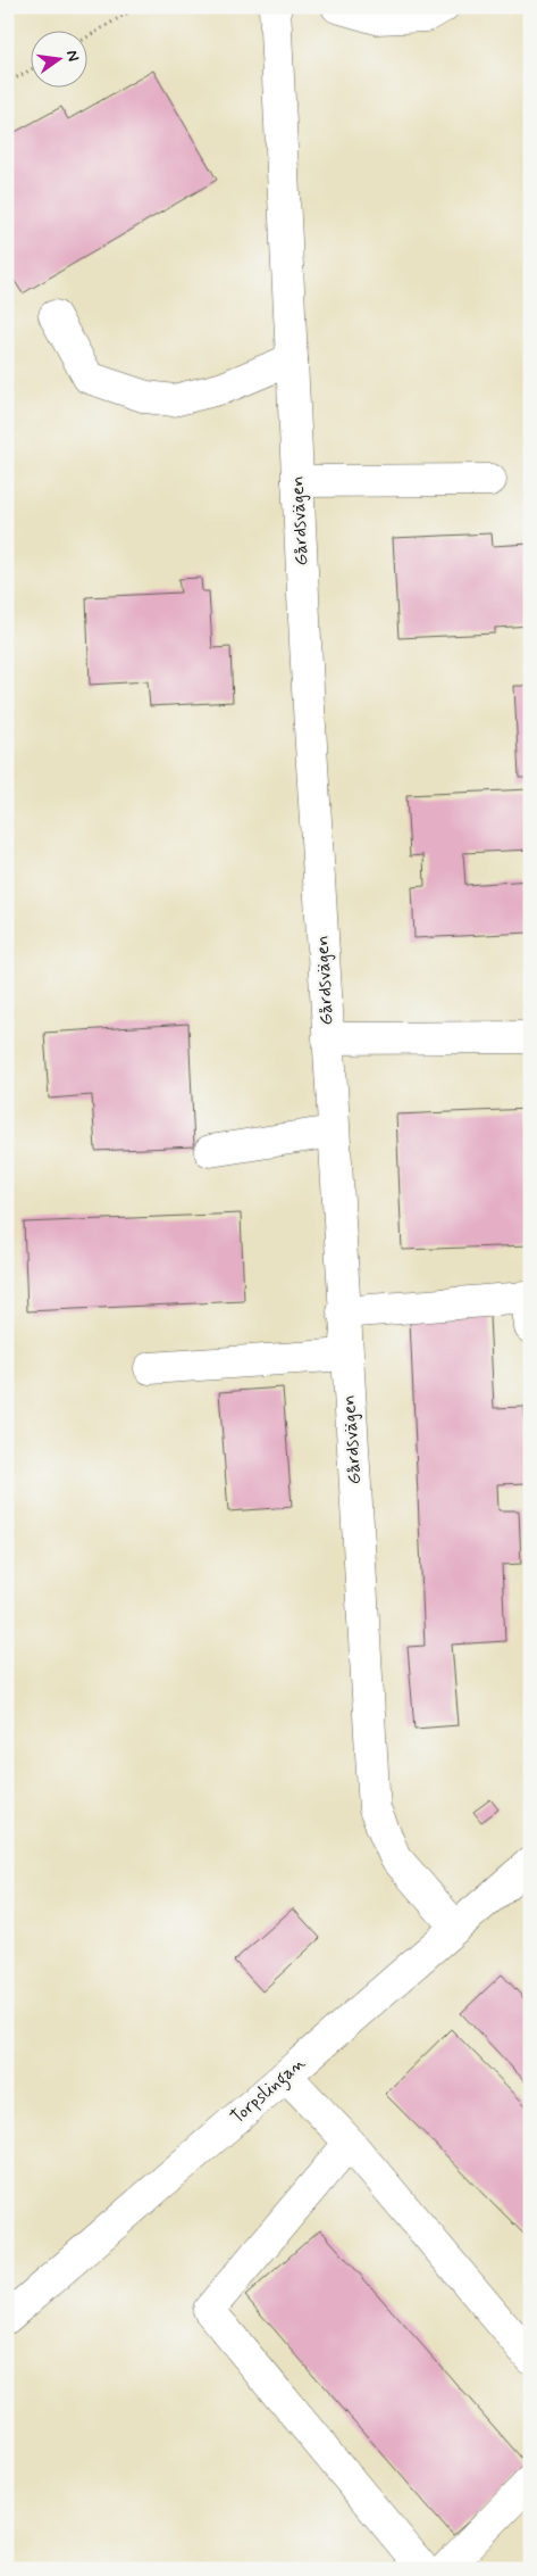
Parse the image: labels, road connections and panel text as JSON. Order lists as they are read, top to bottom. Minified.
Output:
{"streets":{"street":["Gårdsvägen","Torpslingan"]},"crossings":[["Gårdsvägen","Torpslingan"]],"north":"right"}
